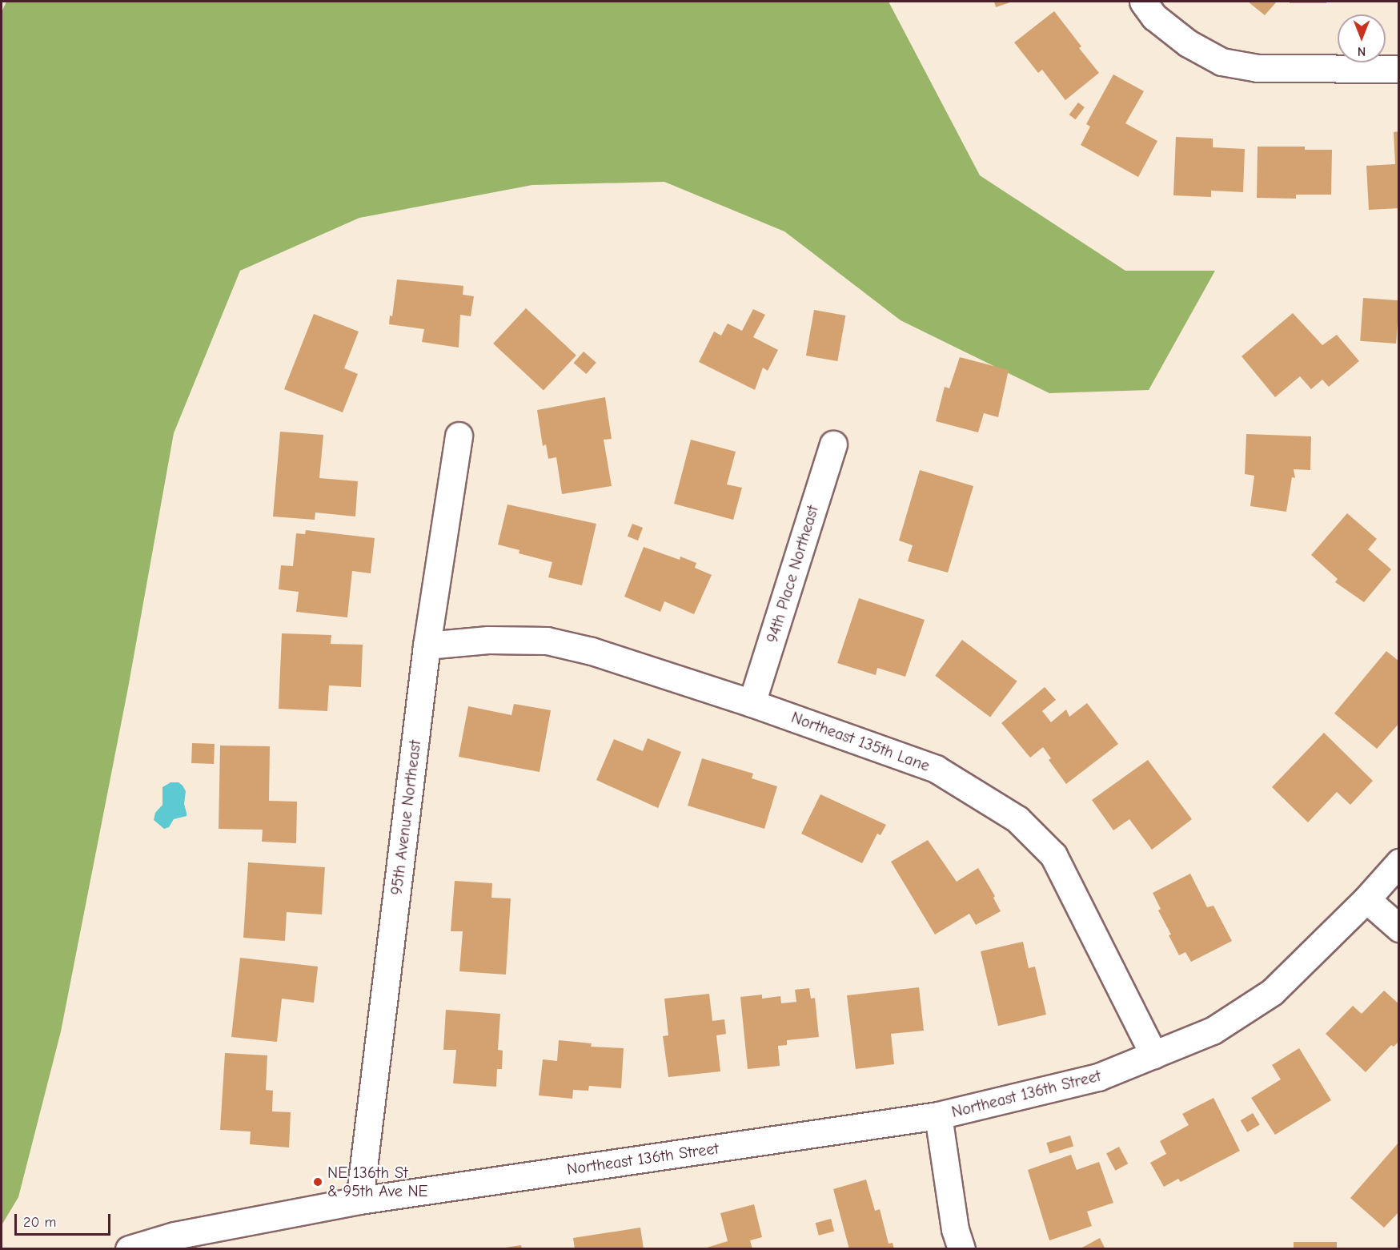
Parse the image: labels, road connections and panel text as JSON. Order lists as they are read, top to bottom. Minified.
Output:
{"streets":{"street":["94th Place Northeast","Northeast 135th Lane","95th Avenue Northeast","Northeast 136th Street"]},"crossings":[["94th Place Northeast","Northeast 135th Lane"],["Northeast 135th Lane","95th Avenue Northeast"],["Northeast 135th Lane","Northeast 136th Street"],["95th Avenue Northeast","Northeast 136th Street"]],"places":["NE 136th St & 95th Ave NE"],"scale_bar":"20 m","north":"bottom"}
